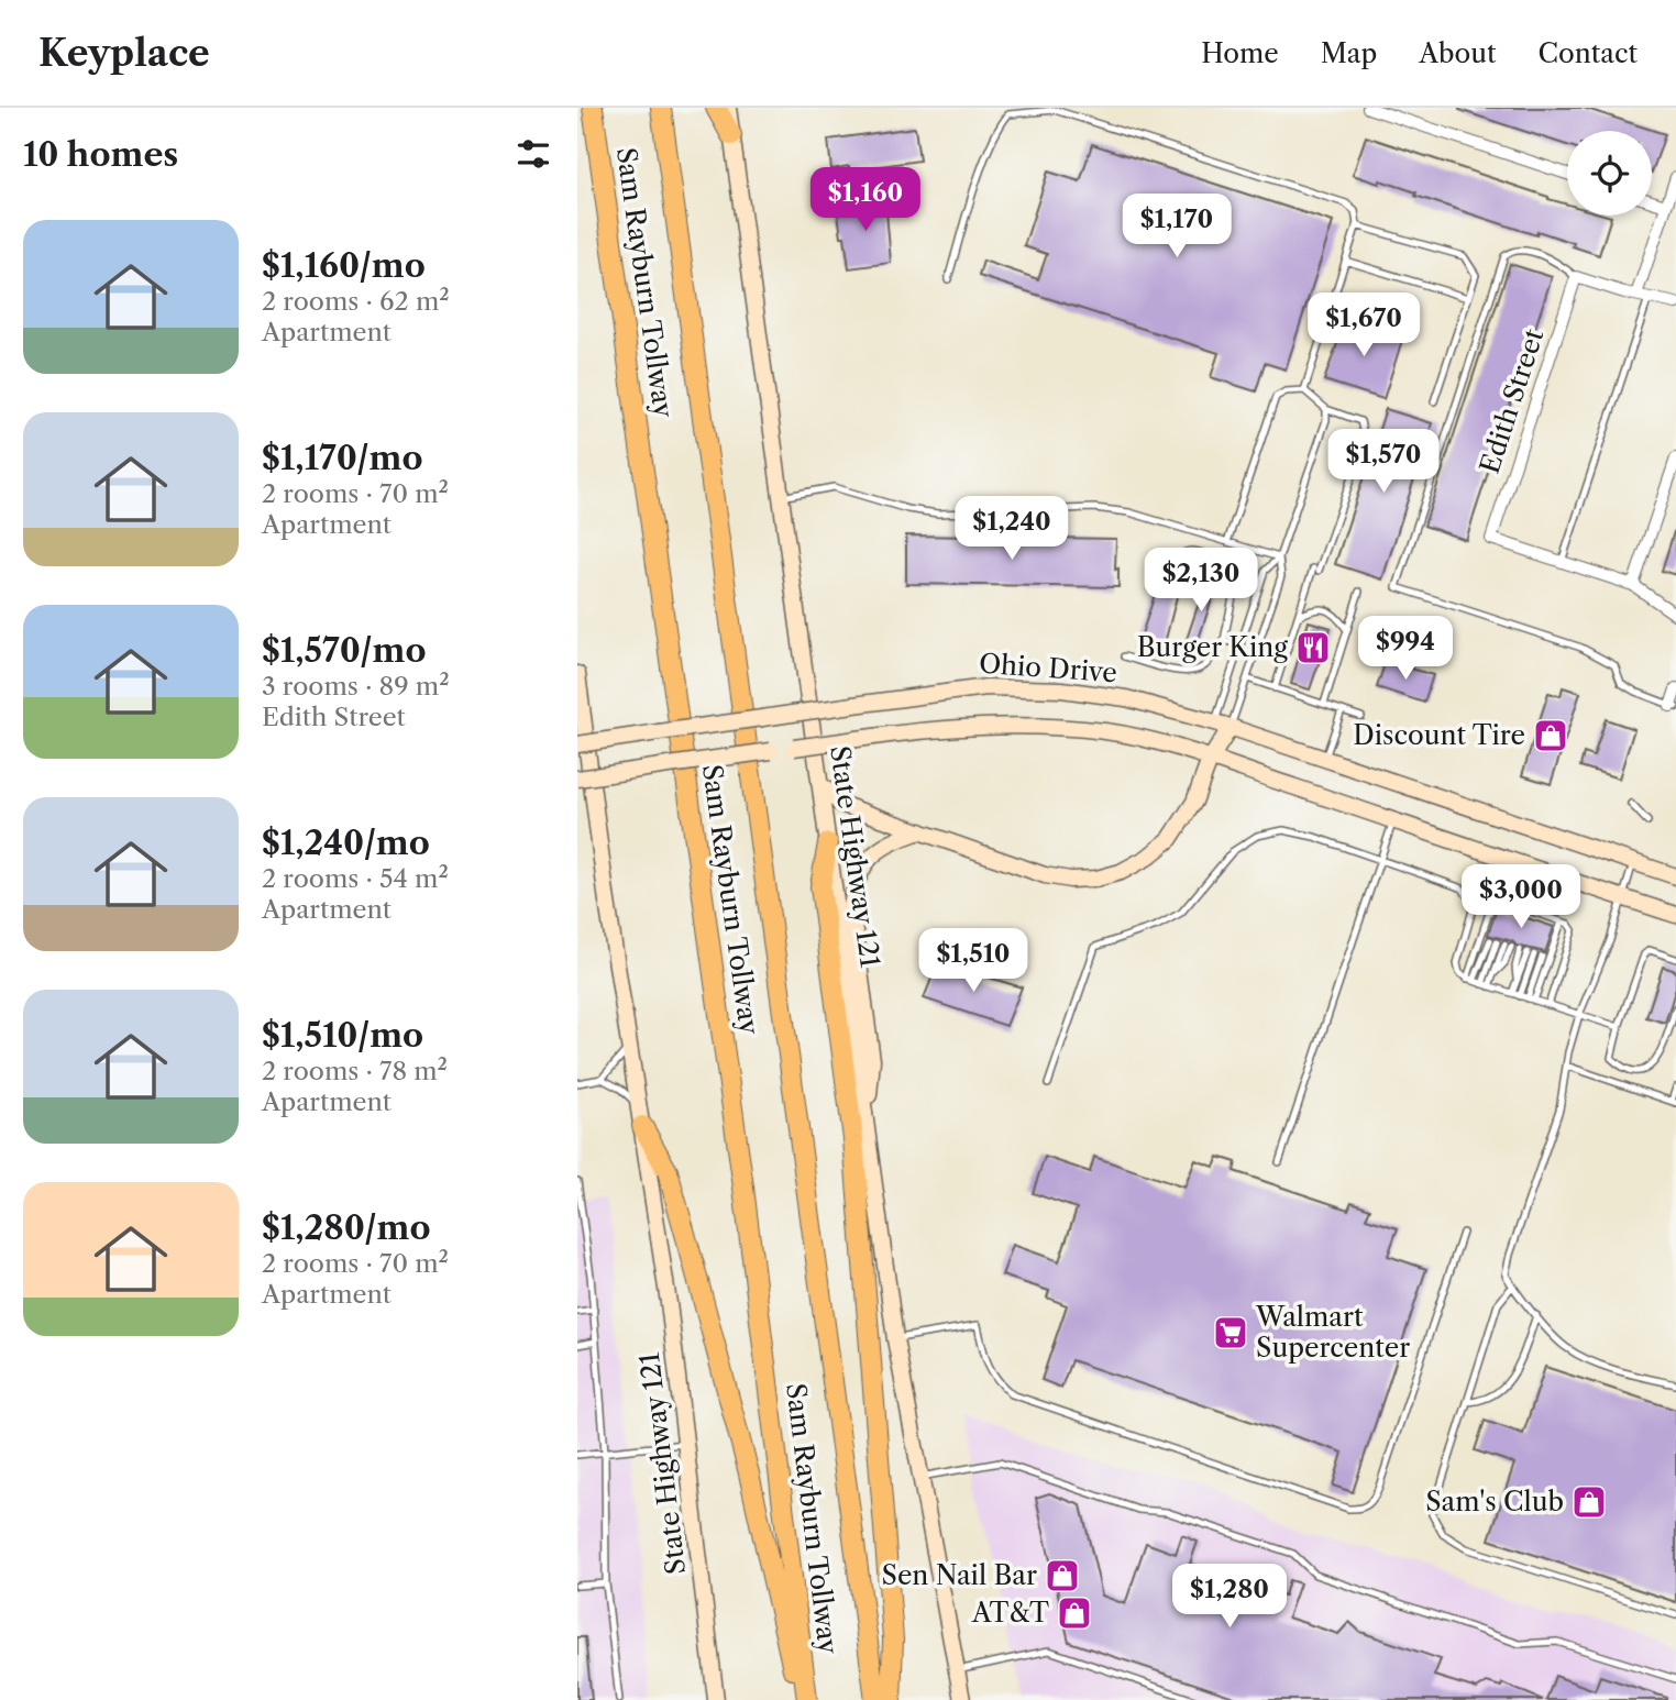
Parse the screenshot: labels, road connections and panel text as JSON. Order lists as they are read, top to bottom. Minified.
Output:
{"streets":{"highway":["Sam Rayburn Tollway"],"main road":["Ohio Drive","State Highway 121"],"street":["Edith Street"]},"places":{"restaurant":["Burger King"],"shop":["Discount Tire","Sam's Club","Sen Nail Bar","AT&T"],"supermarket":["Walmart Supercenter"]},"page":{"header":"Keyplace","nav":["Home","Map","About","Contact"],"heading":"10 homes","price":["$1,160","$1,170","$1,670","$1,570","$1,240","$2,130","$994","$3,000","$1,510","$1,280"],"list":[{"name":"$1,160/mo","note":"2 rooms · 62 m² · Apartment"},{"name":"$1,170/mo","note":"2 rooms · 70 m² · Apartment"},{"name":"$1,570/mo","note":"3 rooms · 89 m² · Edith Street"},{"name":"$1,240/mo","note":"2 rooms · 54 m² · Apartment"},{"name":"$1,510/mo","note":"2 rooms · 78 m² · Apartment"},{"name":"$1,280/mo","note":"2 rooms · 70 m² · Apartment"}]}}
